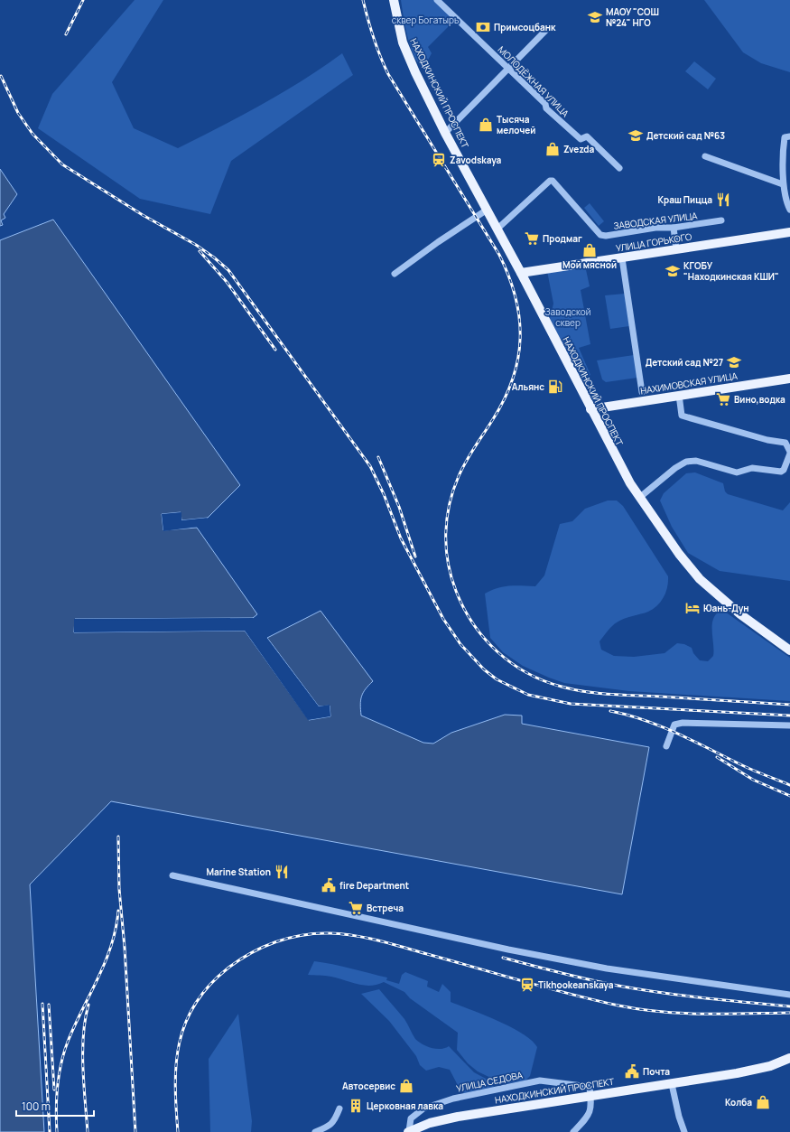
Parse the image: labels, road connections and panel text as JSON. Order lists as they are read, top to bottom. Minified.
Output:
{"streets":{"main road":["НАХОДКИНСКИЙ ПРОСПЕКТ","УЛИЦА ГОРЬКОГО","НАХИМОВСКАЯ УЛИЦА"],"street":["МОЛОДЁЖНАЯ УЛИЦА","ЗАВОДСКАЯ УЛИЦА","УЛИЦА СЕДОВА"]},"crossings":[["НАХОДКИНСКИЙ ПРОСПЕКТ","ЗАВОДСКАЯ УЛИЦА"],["НАХОДКИНСКИЙ ПРОСПЕКТ","УЛИЦА ГОРЬКОГО"],["НАХОДКИНСКИЙ ПРОСПЕКТ","НАХИМОВСКАЯ УЛИЦА"],["НАХОДКИНСКИЙ ПРОСПЕКТ","УЛИЦА СЕДОВА"]],"parks":["сквер Богатырь","Заводской сквер"],"places":{"school or university":["МАОУ \"СОШ №24\" НГО","Детский сад №63","КГОБУ \"Находкинская КШИ\"","Детский сад №27"],"bank":["Примсоцбанк"],"shop":["Тысяча мелочей","Zvezda","Мой мясной","Автосервис","Колба"],"station":["Zavodskaya","Tikhookeanskaya"],"restaurant":["Краш Пицца","Marine Station"],"supermarket":["Продмаг","Вино,водка","Встреча"],"fuel station":["Альянс"],"hotel":["Юань-Дун"],"public building":["fire Department","Почта"],"building":["Церковная лавка"]},"scale_bar":"100 m"}
